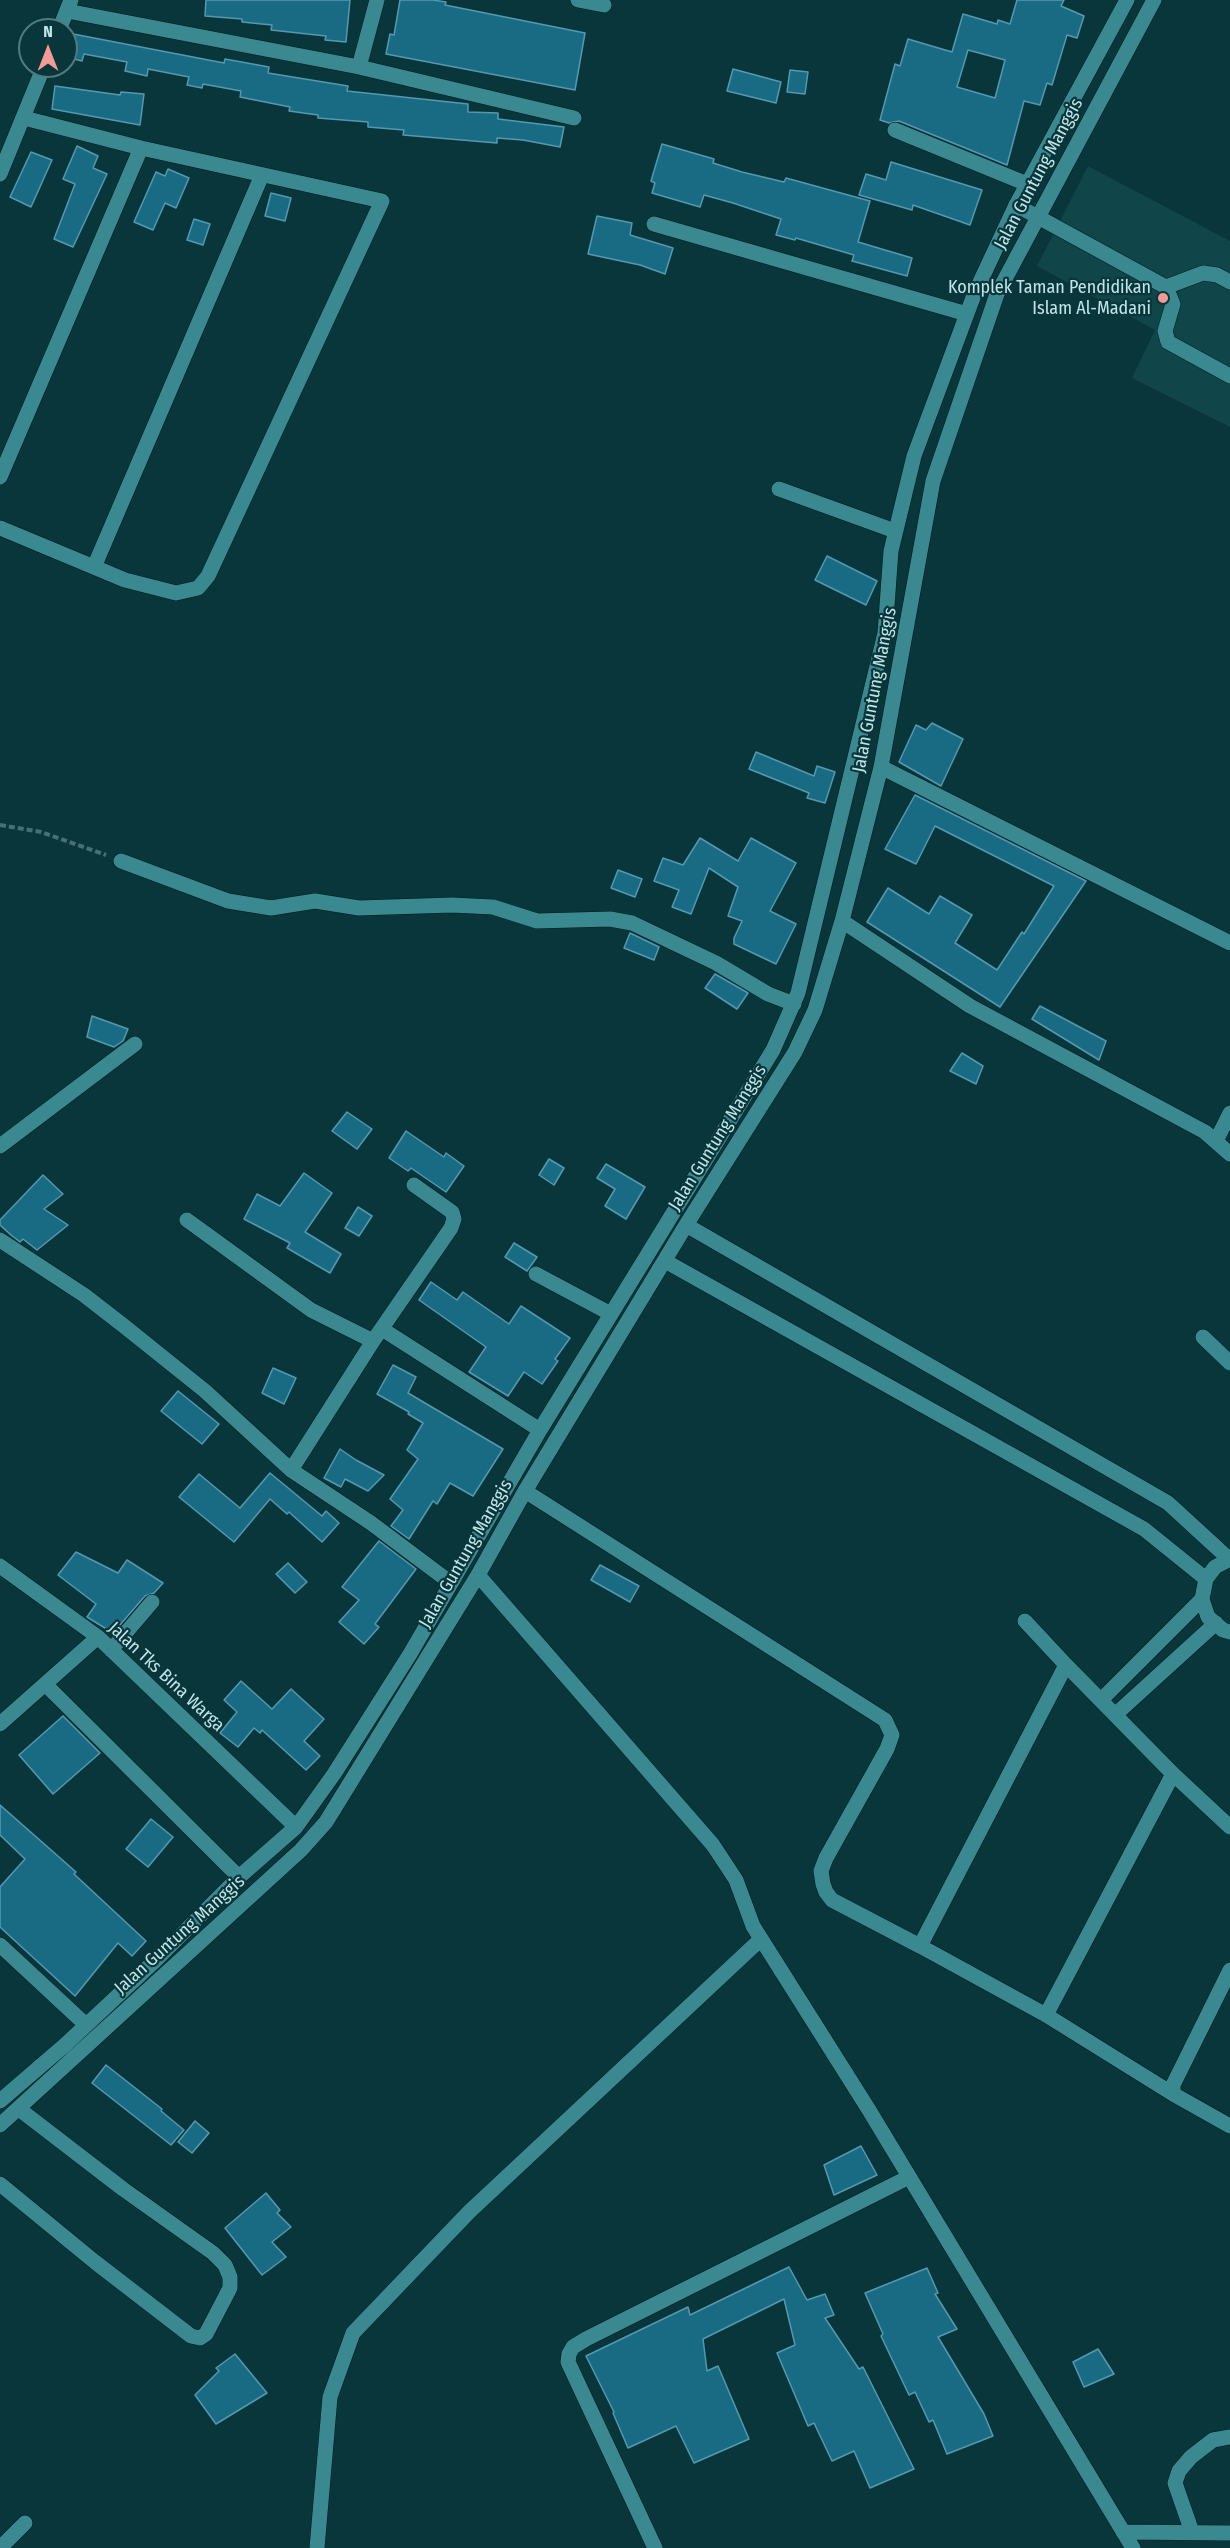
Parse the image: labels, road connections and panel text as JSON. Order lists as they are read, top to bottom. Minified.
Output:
{"streets":{"street":["Jalan Guntung Manggis","Jalan Tks Bina Warga"]},"crossings":[["Jalan Guntung Manggis","Jalan Tks Bina Warga"]],"places":["Komplek Taman Pendidikan Islam Al-Madani"],"north":"top"}
